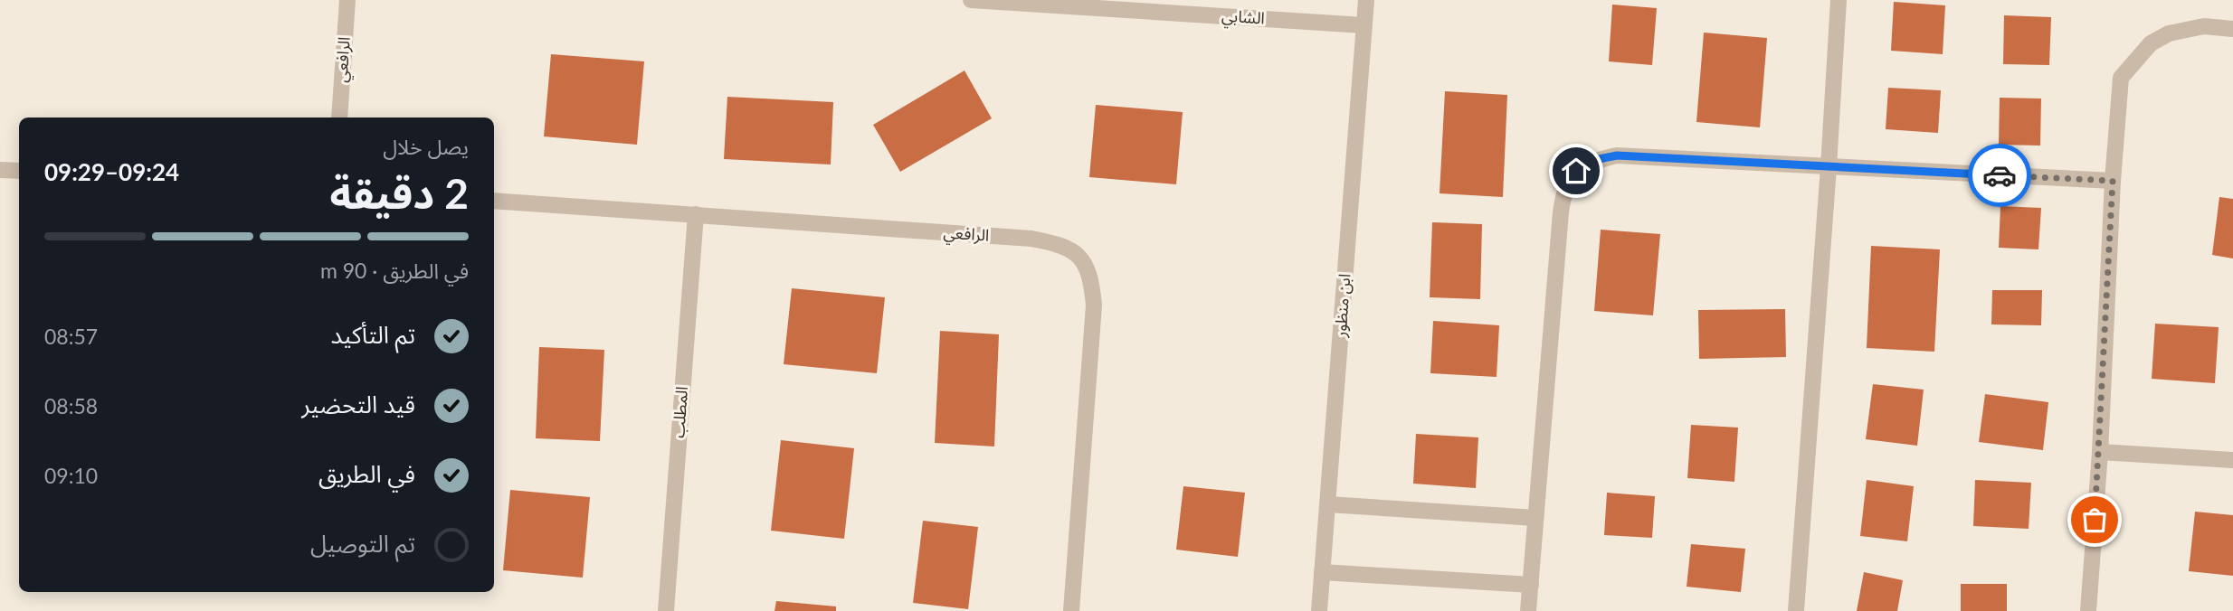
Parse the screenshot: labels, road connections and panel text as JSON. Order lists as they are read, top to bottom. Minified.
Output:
{"streets":{"street":["الشابي","الرافعي","ابن منظور","المطلب"]},"crossings":[["الشابي","ابن منظور"],["الرافعي","المطلب"]],"page":{"heading":["2 دقيقة","يصل خلال","09:24–09:29"],"bar":"في الطريق · 90 m","list":[["تم التأكيد","08:57"],["قيد التحضير","08:58"],["في الطريق","09:10"],"تم التوصيل"]}}
